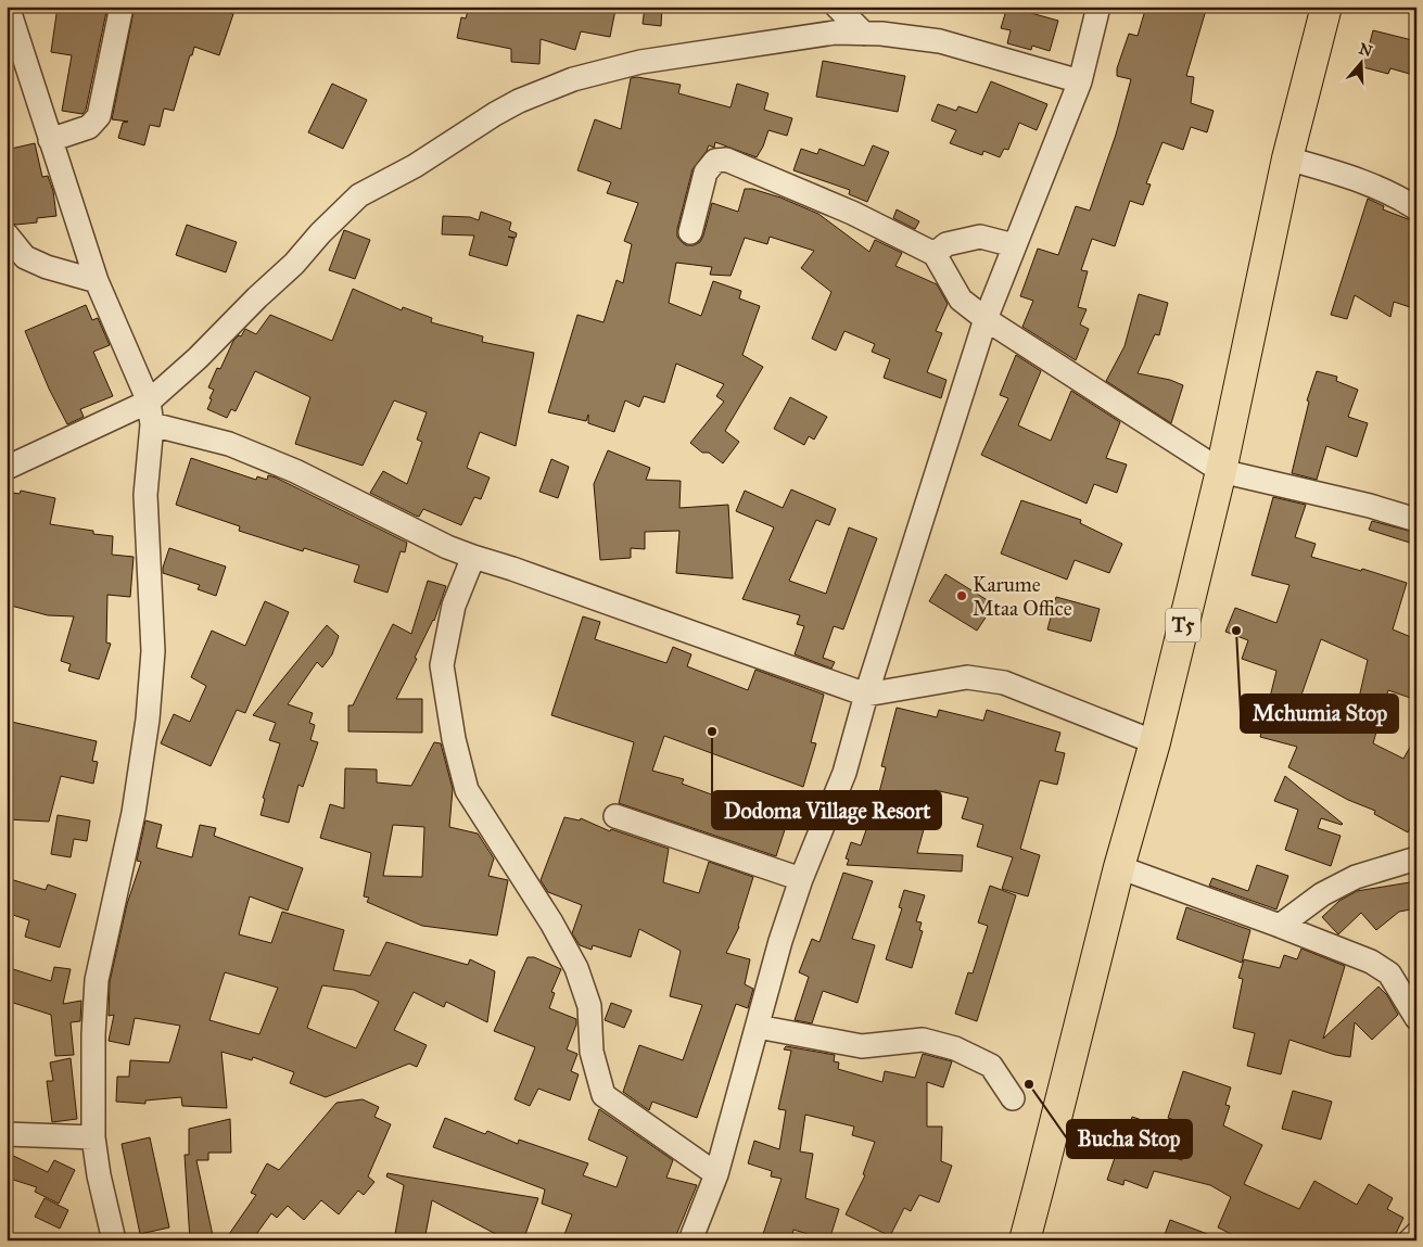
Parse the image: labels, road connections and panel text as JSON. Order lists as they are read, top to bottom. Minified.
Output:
{"streets":{"highway":["T5"]},"places":["Karume Mtaa Office","Mchumia Stop","Dodoma Village Resort","Bucha Stop"],"north":"top"}
